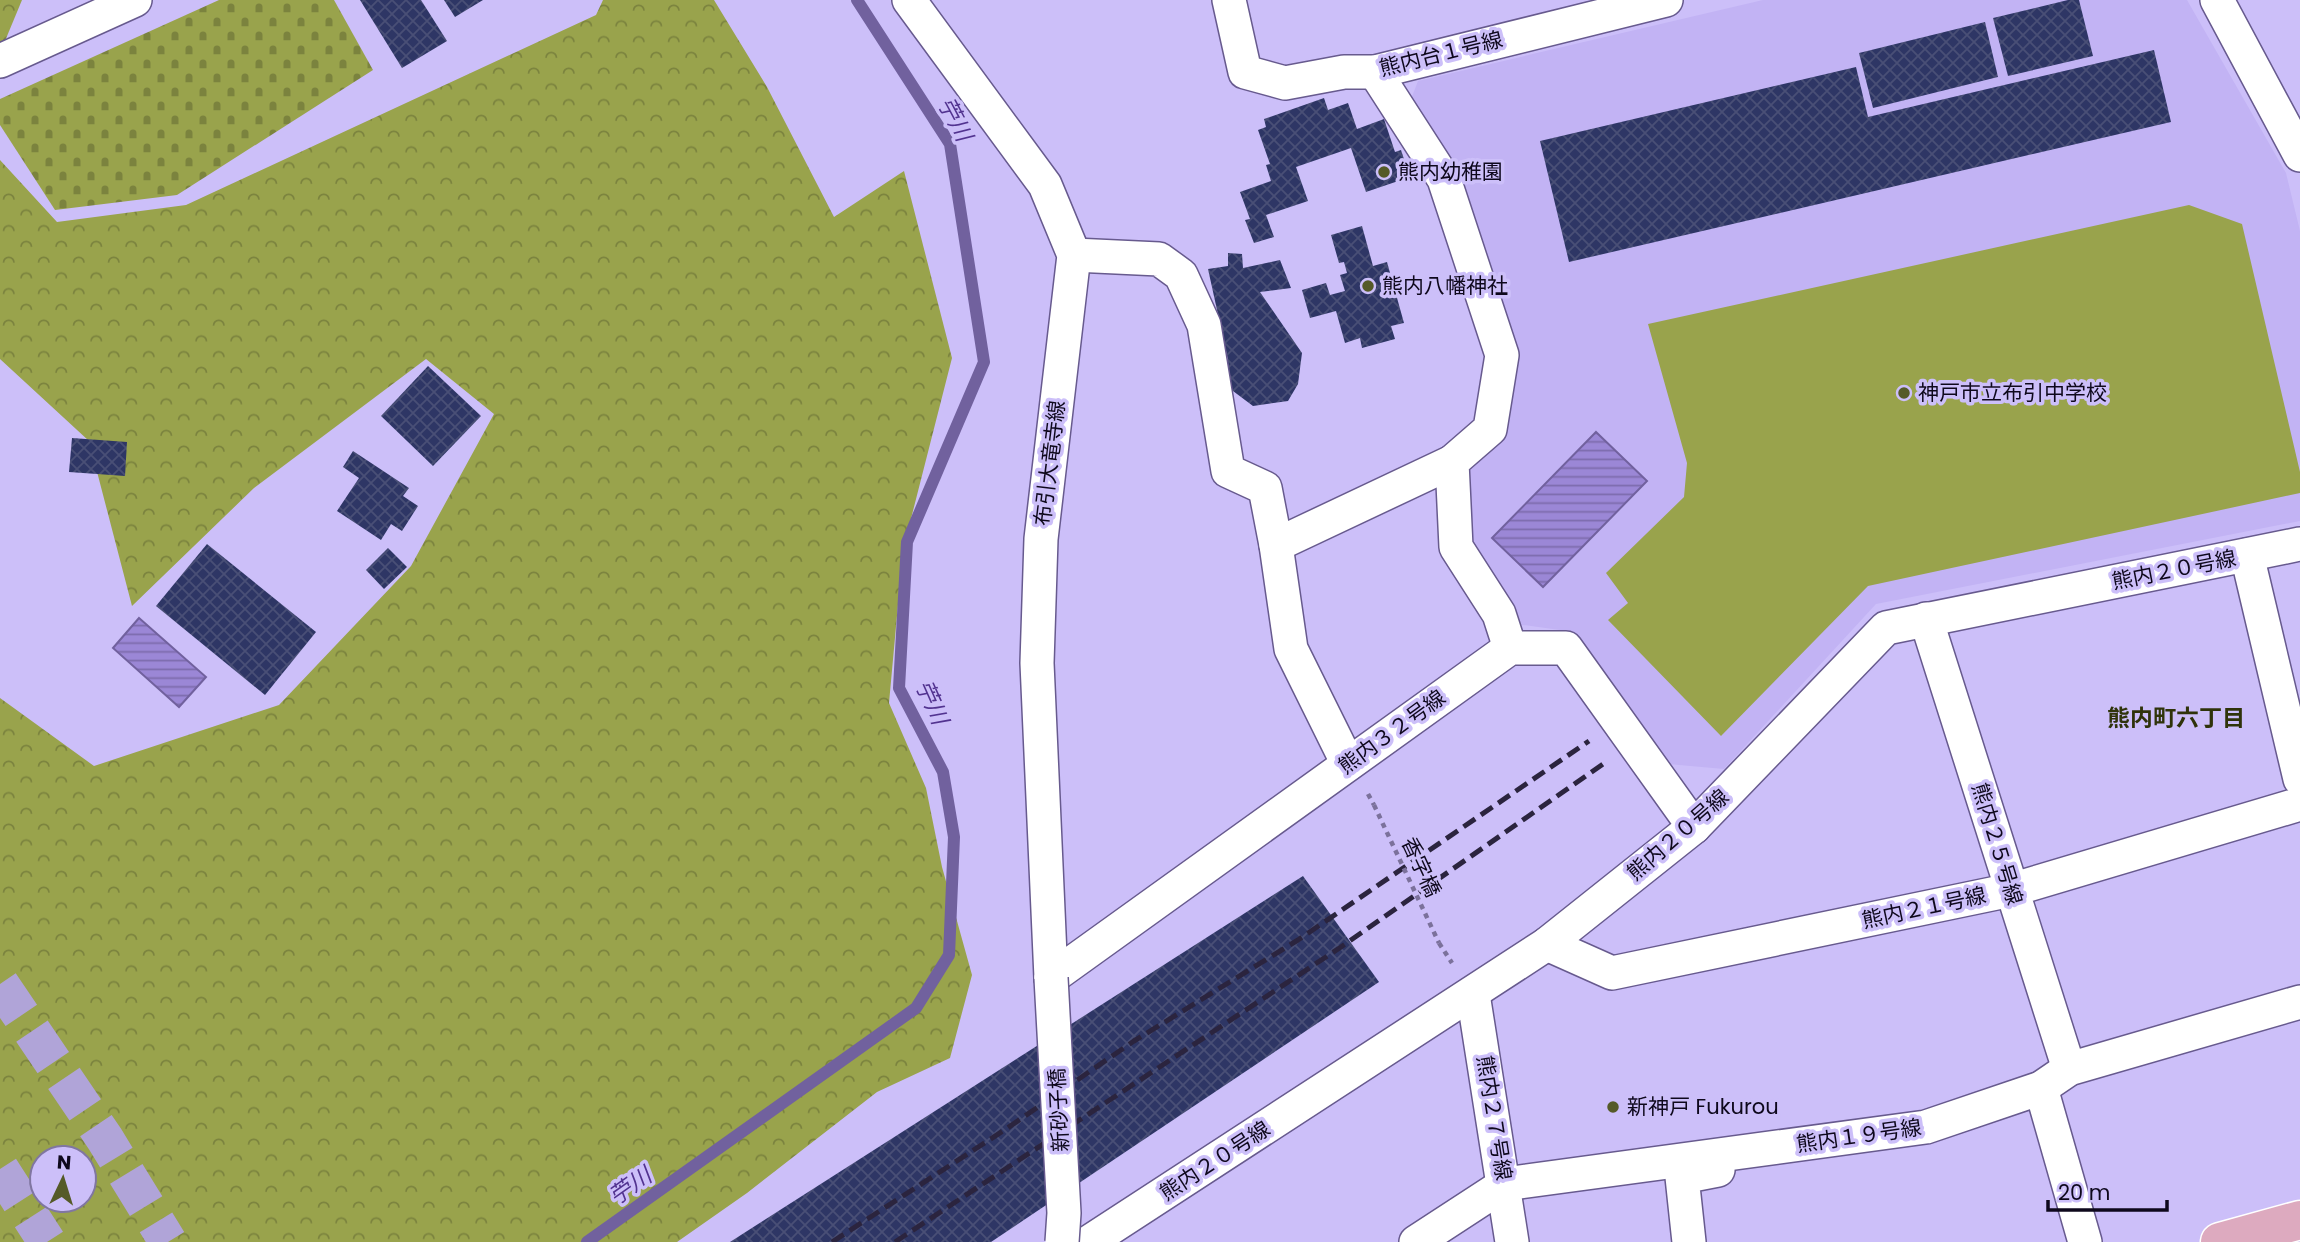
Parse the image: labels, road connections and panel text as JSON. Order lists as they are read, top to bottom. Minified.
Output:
{"streets":{"street":["熊内台１号線","布引大竜寺線","熊内２０号線","熊内３２号線","熊内２５号線","熊内２１号線","新砂子橋","熊内２７号線","熊内１９号線"],"path":["香字橋"]},"crossings":[["布引大竜寺線","熊内３２号線"],["布引大竜寺線","新砂子橋"],["熊内２０号線","熊内２５号線"],["熊内２０号線","熊内２１号線"],["熊内２０号線","熊内２７号線"],["熊内３２号線","新砂子橋"],["熊内２５号線","熊内２１号線"],["熊内２５号線","熊内１９号線"],["熊内２７号線","熊内１９号線"]],"districts":["熊内町六丁目"],"water":["苧川"],"places":["熊内幼稚園","熊内八幡神社","神戸市立布引中学校","新神戸 Fukurou"],"scale_bar":"20 m","north":"top"}
